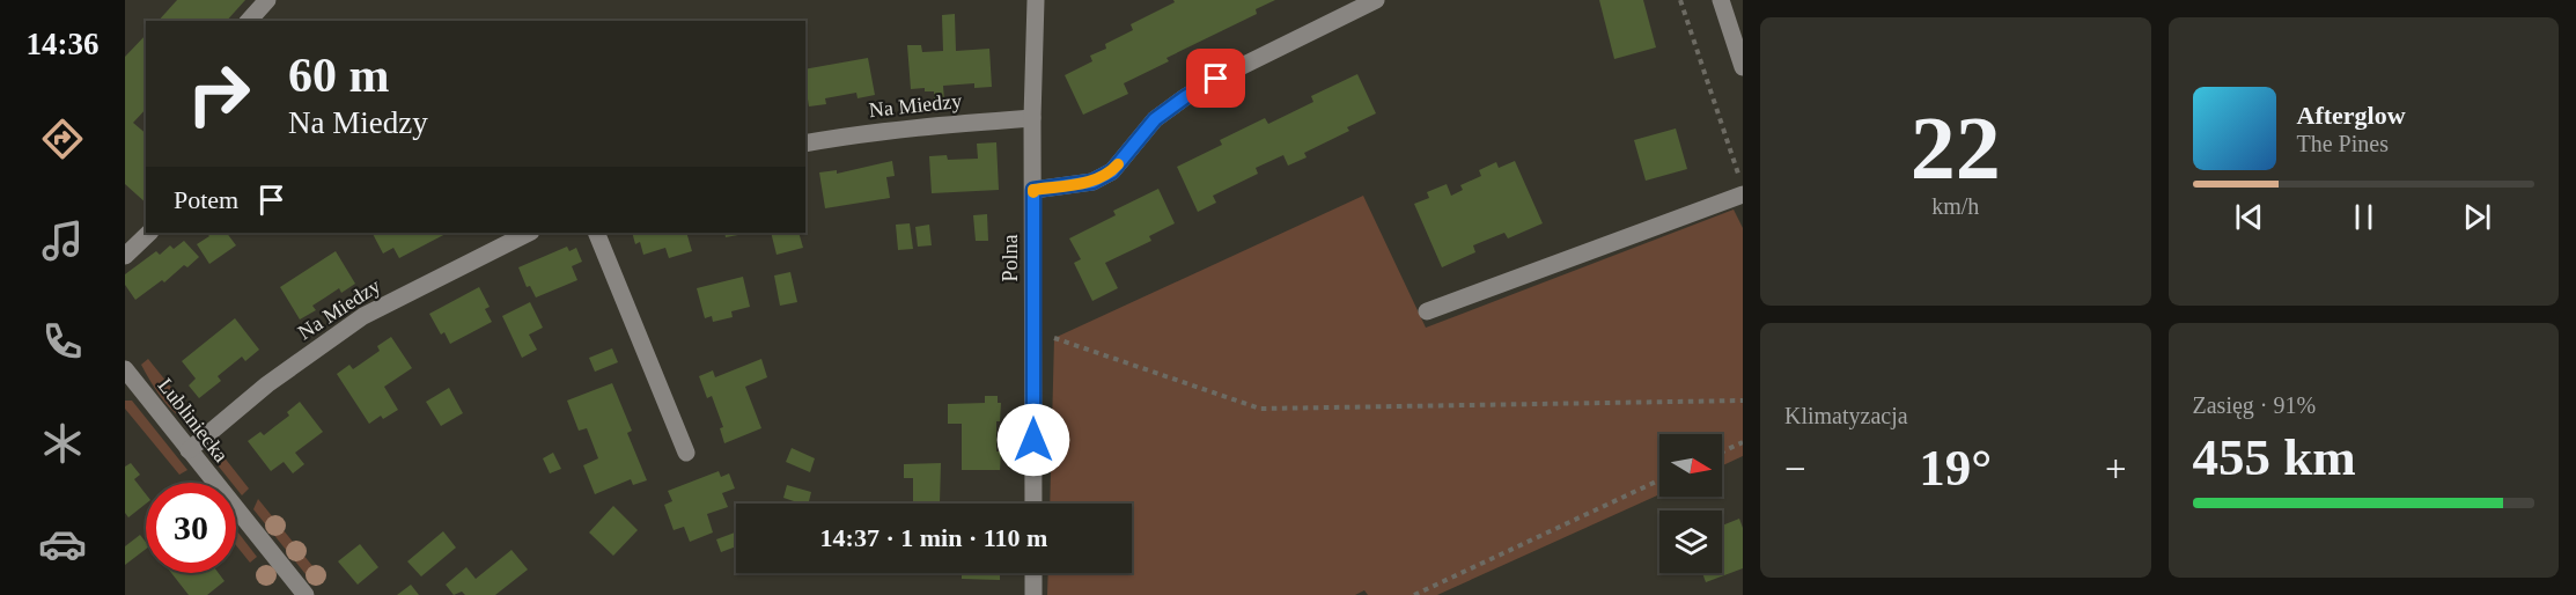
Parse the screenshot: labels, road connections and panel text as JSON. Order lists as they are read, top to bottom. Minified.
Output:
{"streets":{"street":["Na Miedzy","Polna","Lubliniecka"]},"crossings":[["Na Miedzy","Polna"],["Na Miedzy","Lubliniecka"]],"north":"right","page":{"tabs":"14:36","tile":[["22","km/h"],"Klimatyzacja",["Zasięg · 91%","455 km"]],"turn":["60 m","Na Miedzy"],"song":["Afterglow","The Pines"],"then":"Potem","heat":["−","19°","+"],"limit":"30","trip":"14:37 · 1 min · 110 m"}}
